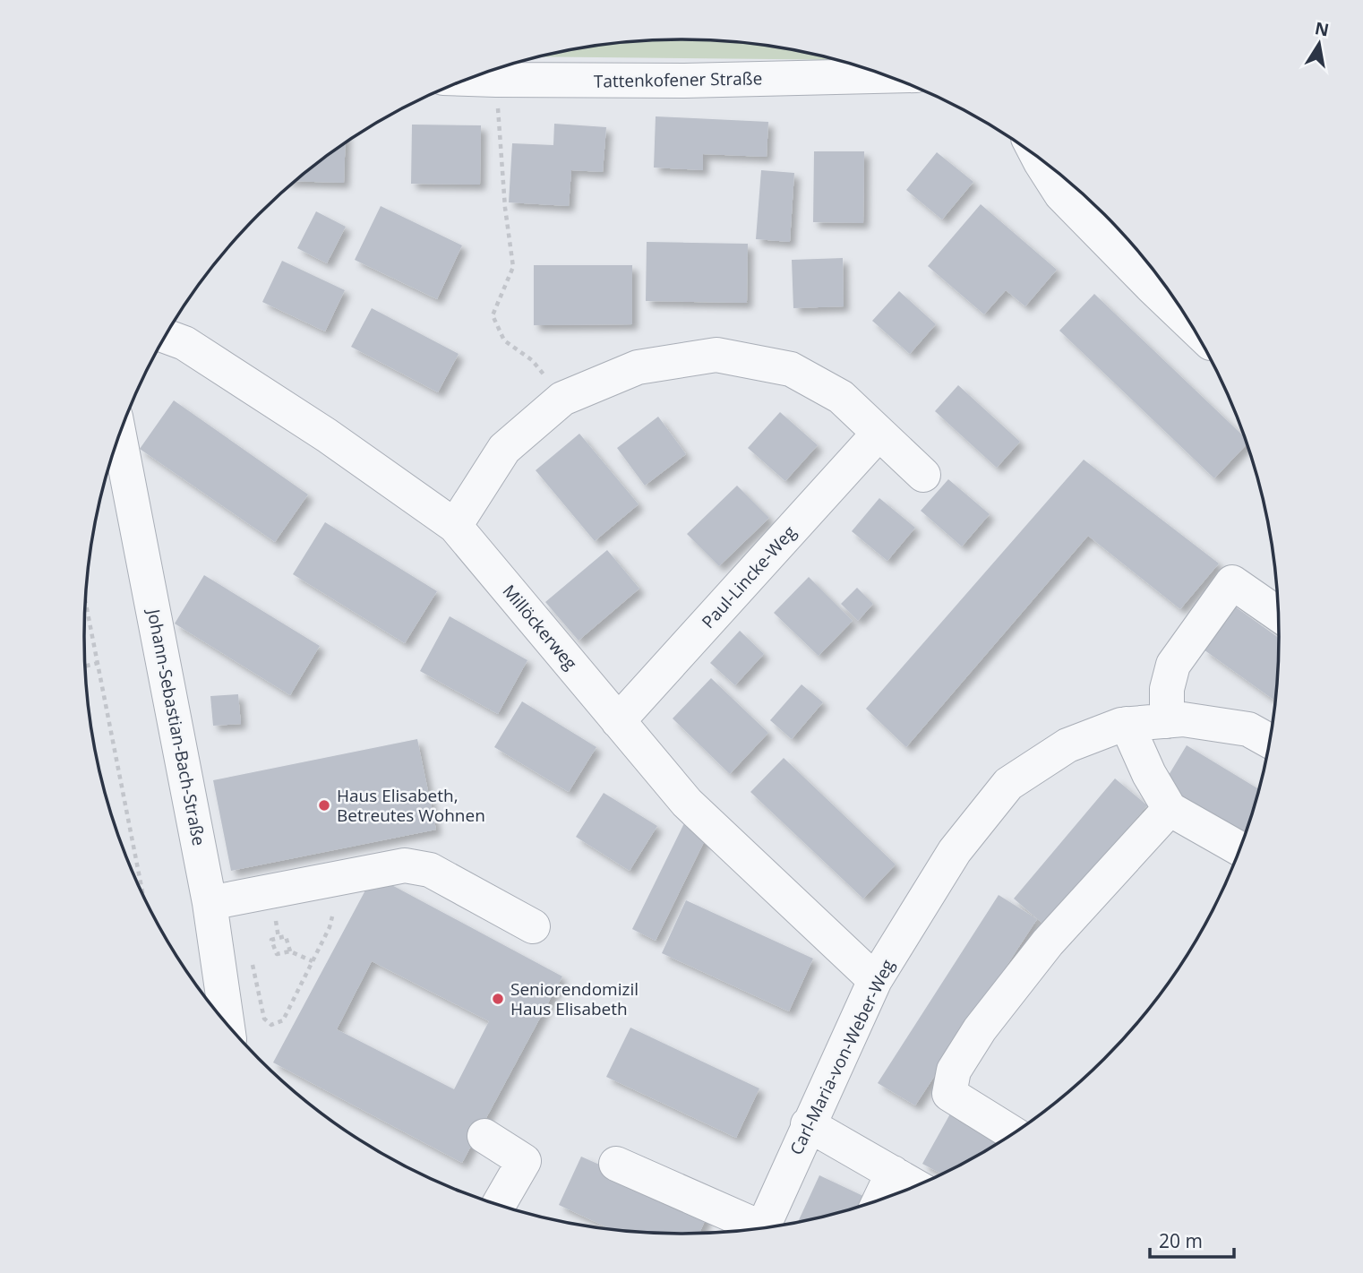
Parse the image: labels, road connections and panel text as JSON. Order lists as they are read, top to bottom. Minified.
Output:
{"streets":{"street":["Tattenkofener Straße","Paul-Lincke-Weg","Millöckerweg","Johann-Sebastian-Bach-Straße","Carl-Maria-von-Weber-Weg"]},"crossings":[["Paul-Lincke-Weg","Millöckerweg"],["Millöckerweg","Carl-Maria-von-Weber-Weg"]],"places":["Haus Elisabeth, Betreutes Wohnen","Seniorendomizil Haus Elisabeth"],"scale_bar":"20 m","north":"top"}
